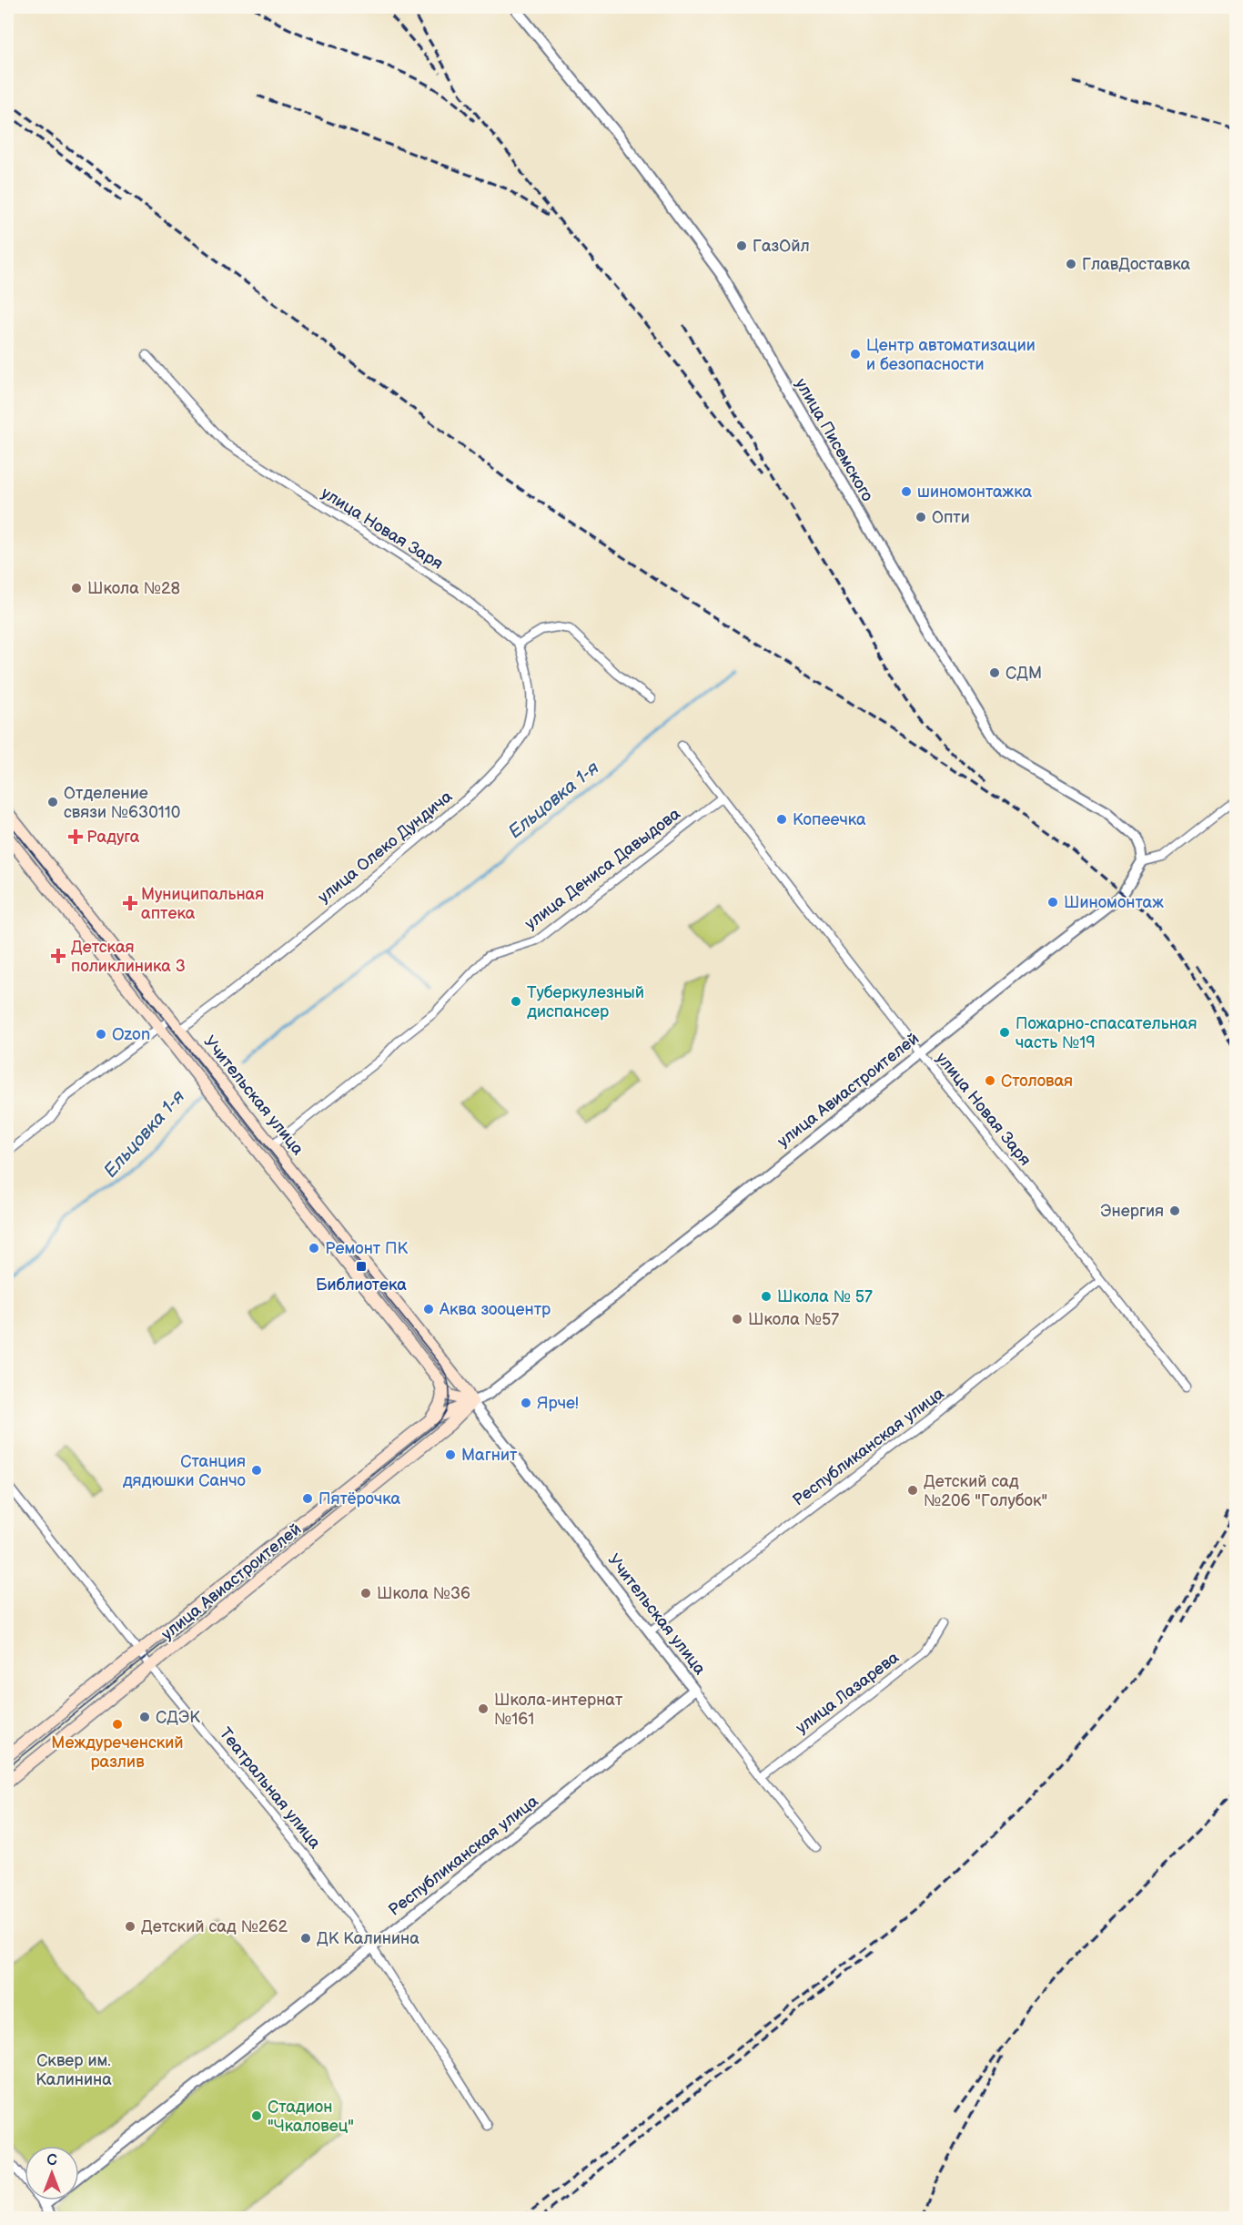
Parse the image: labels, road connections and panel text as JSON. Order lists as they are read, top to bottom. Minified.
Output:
{"streets":{"main road":["улица Авиастроителей","Учительская улица"],"street":["улица Писемского","улица Новая Заря","улица Олеко Дундича","улица Дениса Давыдова","Республиканская улица","улица Лазарева","Театральная улица"]},"crossings":[["улица Писемского","улица Авиастроителей"],["улица Новая Заря","улица Олеко Дундича"],["улица Новая Заря","улица Дениса Давыдова"],["улица Новая Заря","улица Авиастроителей"],["улица Новая Заря","Республиканская улица"],["улица Олеко Дундича","Учительская улица"],["улица Дениса Давыдова","Учительская улица"],["улица Авиастроителей","Учительская улица"],["улица Авиастроителей","Театральная улица"],["Учительская улица","Республиканская улица"],["Учительская улица","улица Лазарева"],["Республиканская улица","Театральная улица"]],"water":["Ельцовка 1-я"],"parks":["Сквер им. Калинина"],"places":{"other":["ГазОйл","ГлавДоставка","Центр автоматизации и безопасности","шиномонтажка","Опти","Школа №28","СДМ","Отделение связи №630110","Копеечка","Шиномонтаж","Туберкулезный диспансер","Пожарно-спасательная часть №19","Ozon","Столовая","Энергия","Ремонт ПК","Школа № 57","Аква зооцентр","Школа №57","Ярче!","Магнит","Станция дядюшки Санчо","Детский сад №206 \"Голубок\"","Пятёрочка","Школа №36","Школа-интернат №161","СДЭК","Междуреченский разлив","Детский сад №262","ДК Калинина","Стадион \"Чкаловец\""],"health":["Радуга","Муниципальная аптека","Детская поликлиника 3"],"transit":["Библиотека"]},"north":"top"}
